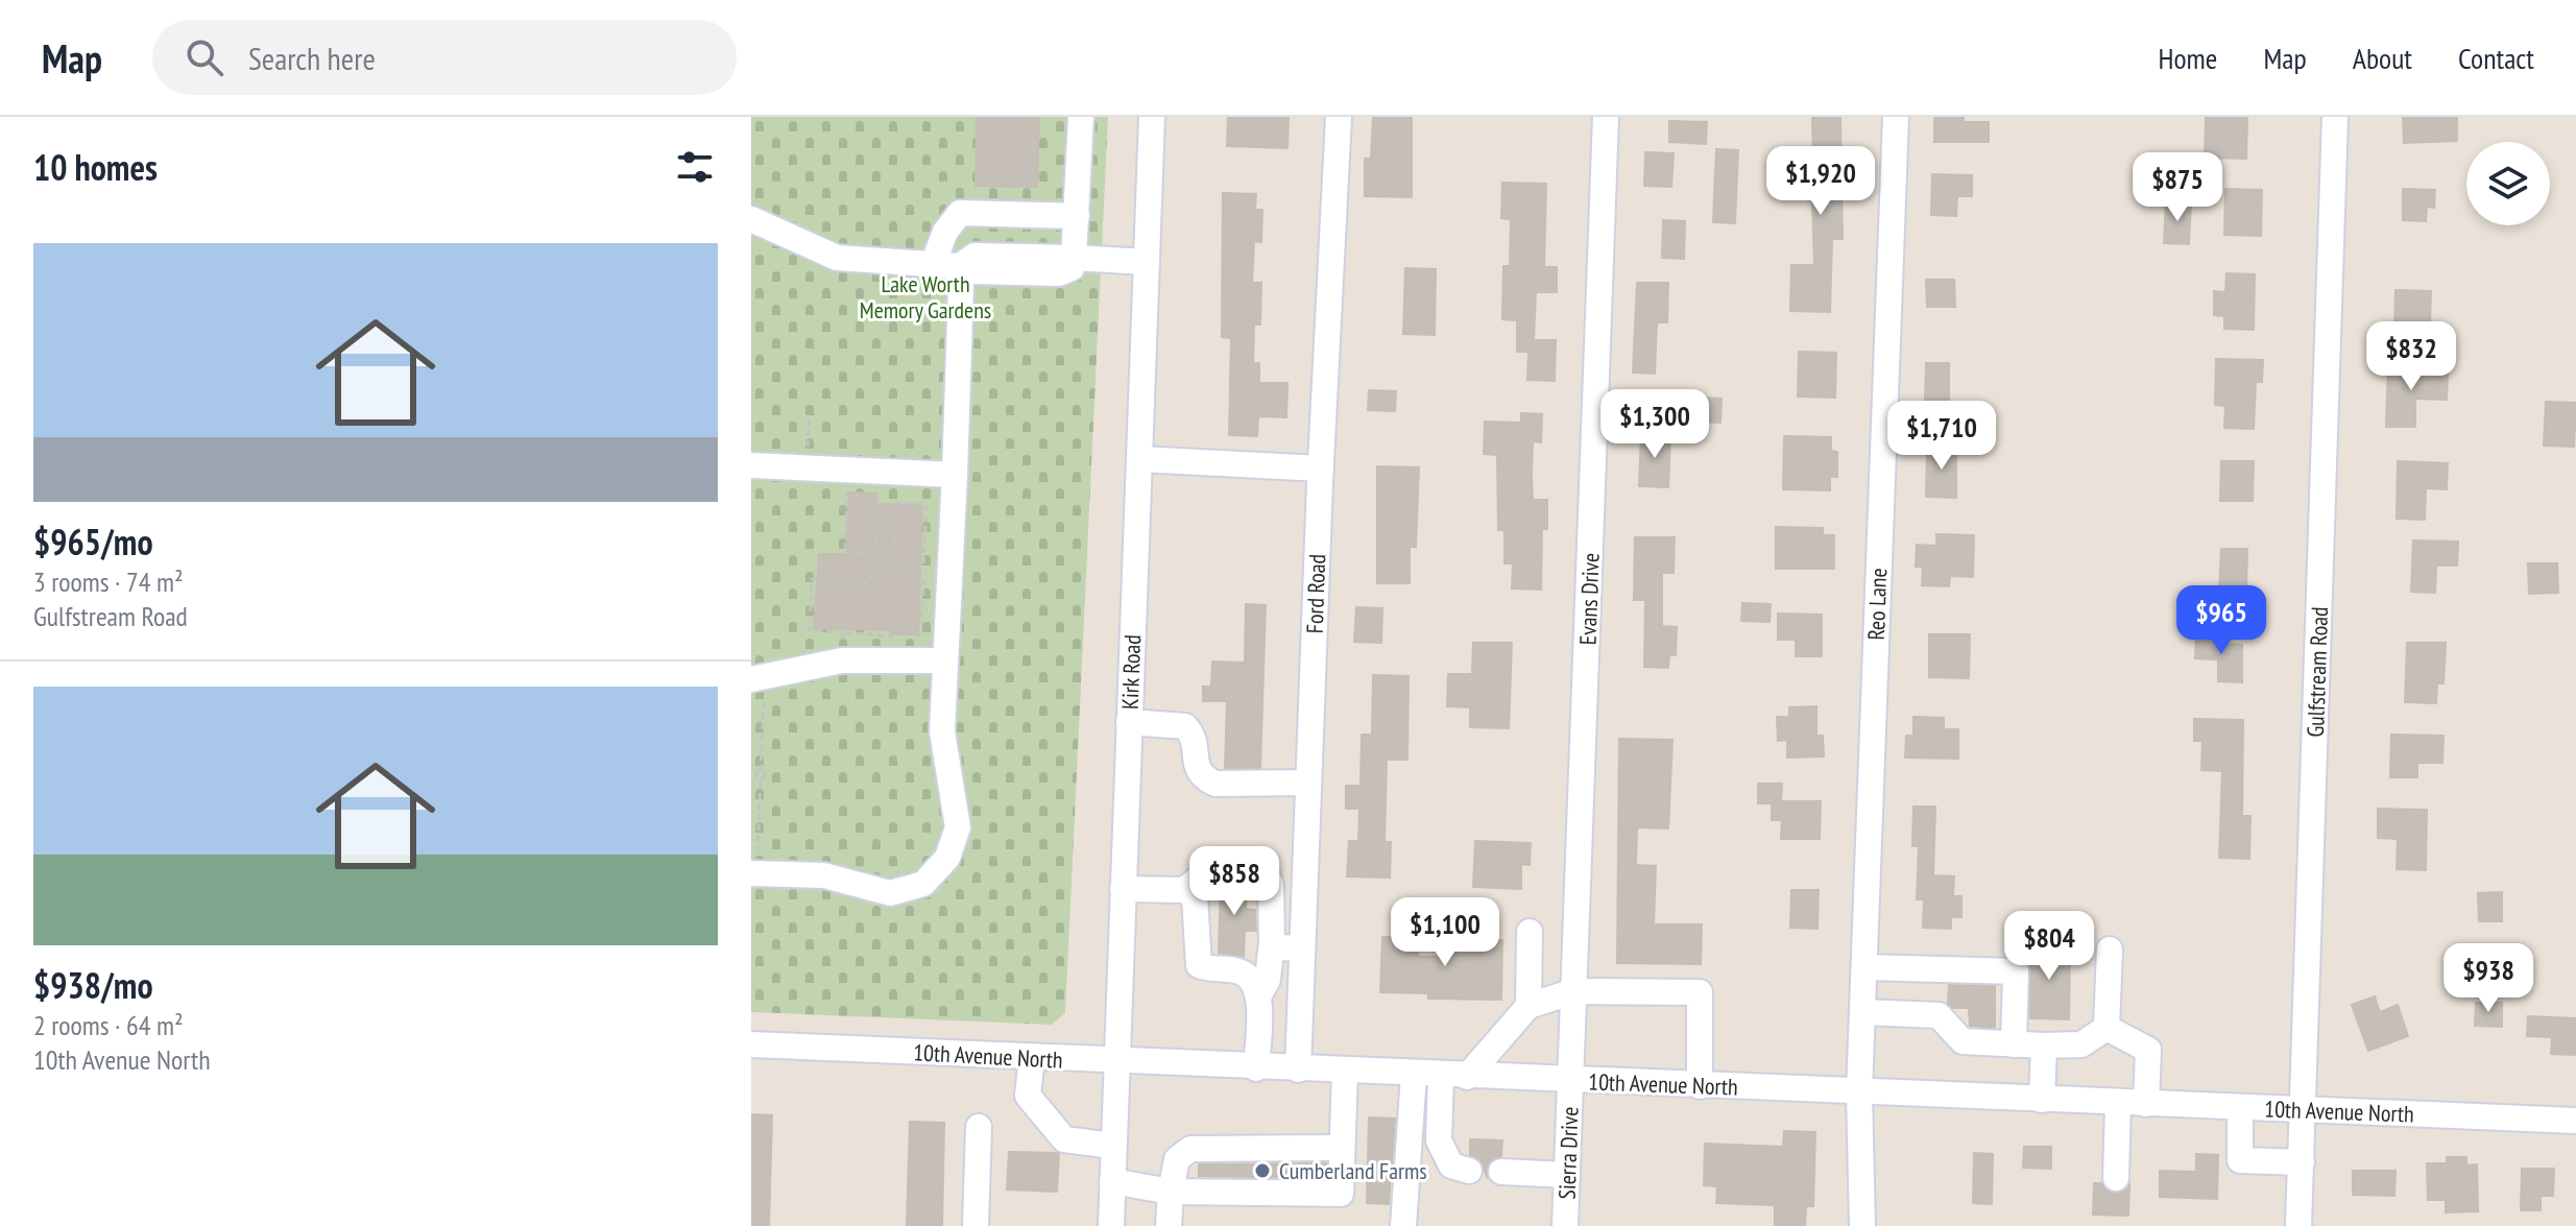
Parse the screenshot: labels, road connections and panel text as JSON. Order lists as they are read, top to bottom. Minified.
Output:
{"streets":{"street":["Ford Road","Evans Drive","Reo Lane","Kirk Road","Gulfstream Road","10th Avenue North","Sierra Drive"]},"crossings":[["Ford Road","10th Avenue North"],["Evans Drive","10th Avenue North"],["Evans Drive","Sierra Drive"],["Reo Lane","10th Avenue North"],["Kirk Road","10th Avenue North"],["Gulfstream Road","10th Avenue North"],["10th Avenue North","Sierra Drive"]],"parks":["Lake Worth Memory Gardens"],"places":["Cumberland Farms"],"page":{"header":"Map","search":"Search here","nav":["Home","Map","About","Contact"],"heading":"10 homes","price":["$1,920","$875","$832","$1,300","$1,710","$965","$858","$1,100","$804","$938"],"list":[{"name":"$965/mo","note":"3 rooms · 74 m² · Gulfstream Road"},{"name":"$938/mo","note":"2 rooms · 64 m² · 10th Avenue North"}]}}
